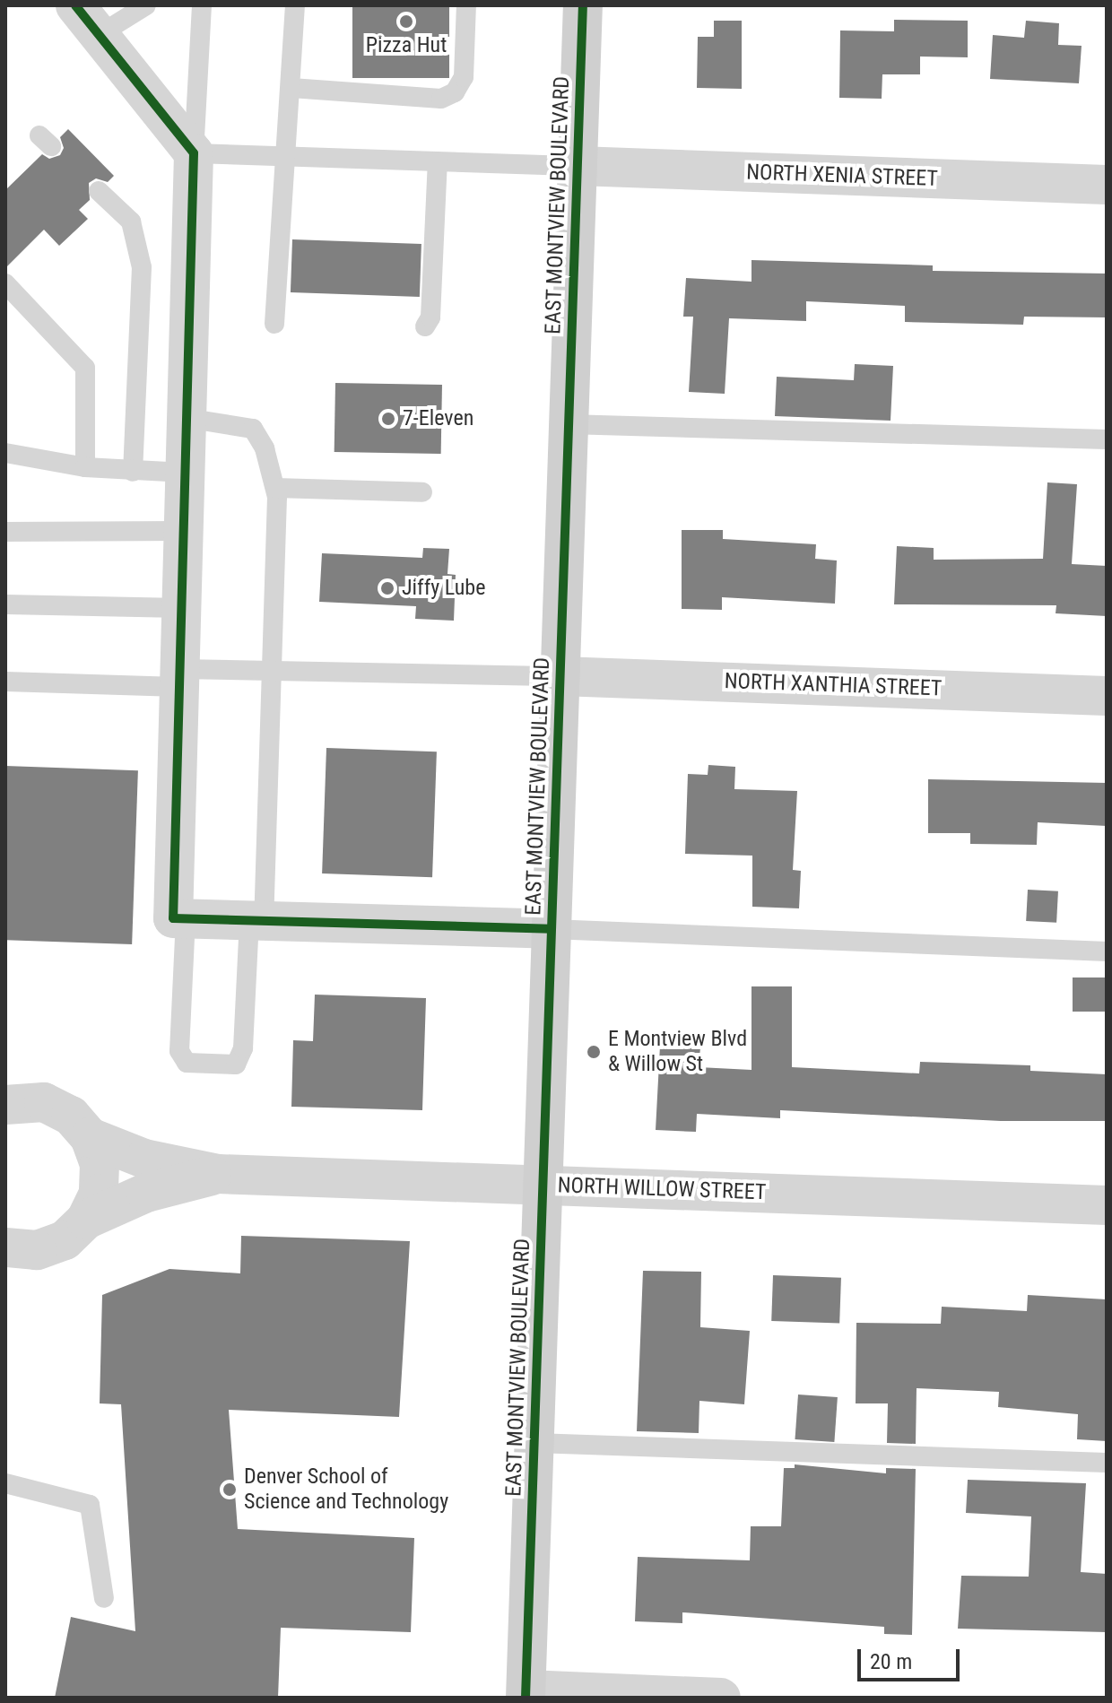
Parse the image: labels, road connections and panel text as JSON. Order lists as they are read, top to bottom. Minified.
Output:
{"streets":{"main road":["EAST MONTVIEW BOULEVARD"],"street":["NORTH XENIA STREET","NORTH XANTHIA STREET","NORTH WILLOW STREET"]},"crossings":[["NORTH XENIA STREET","EAST MONTVIEW BOULEVARD"],["EAST MONTVIEW BOULEVARD","NORTH XANTHIA STREET"],["EAST MONTVIEW BOULEVARD","NORTH WILLOW STREET"]],"places":["Pizza Hut","7-Eleven","Jiffy Lube","E Montview Blvd & Willow St","Denver School of Science and Technology"],"scale_bar":"20 m"}
